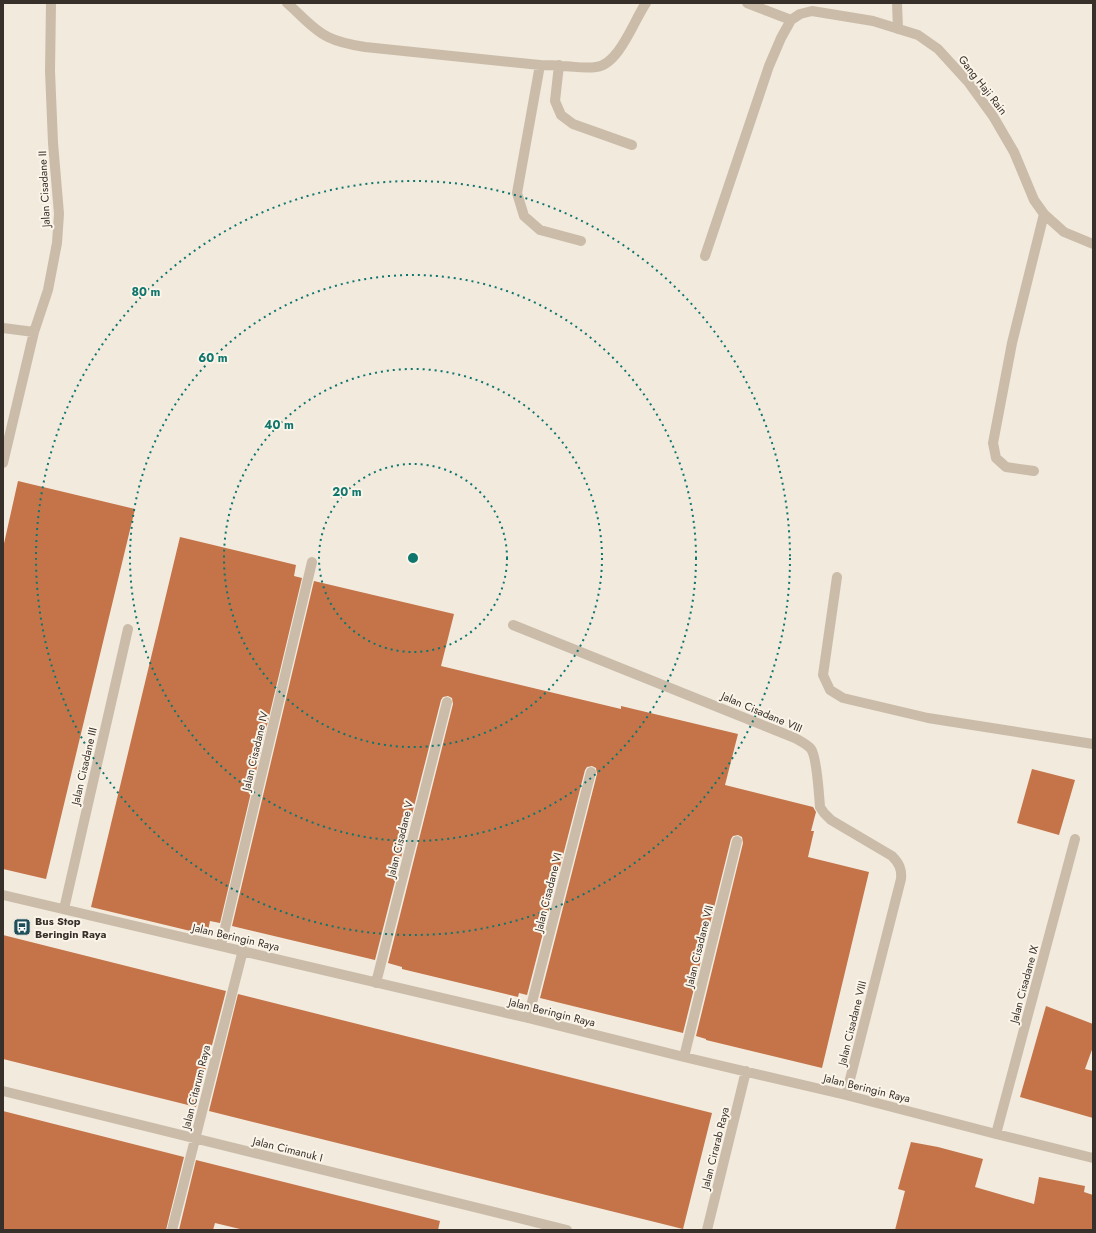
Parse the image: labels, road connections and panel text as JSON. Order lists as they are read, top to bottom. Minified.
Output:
{"streets":{"street":["Gang Haji Rain","Jalan Cisadane II","Jalan Cisadane VIII","Jalan Cisadane IV","Jalan Cisadane III","Jalan Cisadane V","Jalan Cisadane VI","Jalan Beringin Raya","Jalan Cisadane VII","Jalan Cisadane IX","Jalan Citarum Raya","Jalan Cirarab Raya","Jalan Cimanuk I"]},"crossings":[["Jalan Cisadane VIII","Jalan Beringin Raya"],["Jalan Cisadane IV","Jalan Beringin Raya"],["Jalan Cisadane III","Jalan Beringin Raya"],["Jalan Cisadane V","Jalan Beringin Raya"],["Jalan Cisadane VI","Jalan Beringin Raya"],["Jalan Beringin Raya","Jalan Cisadane VII"],["Jalan Beringin Raya","Jalan Cisadane IX"],["Jalan Beringin Raya","Jalan Citarum Raya"],["Jalan Beringin Raya","Jalan Cirarab Raya"],["Jalan Citarum Raya","Jalan Cimanuk I"]],"places":{"bus stop":["Bus Stop Beringin Raya"]},"rings":["80 m","60 m","40 m","20 m"]}
